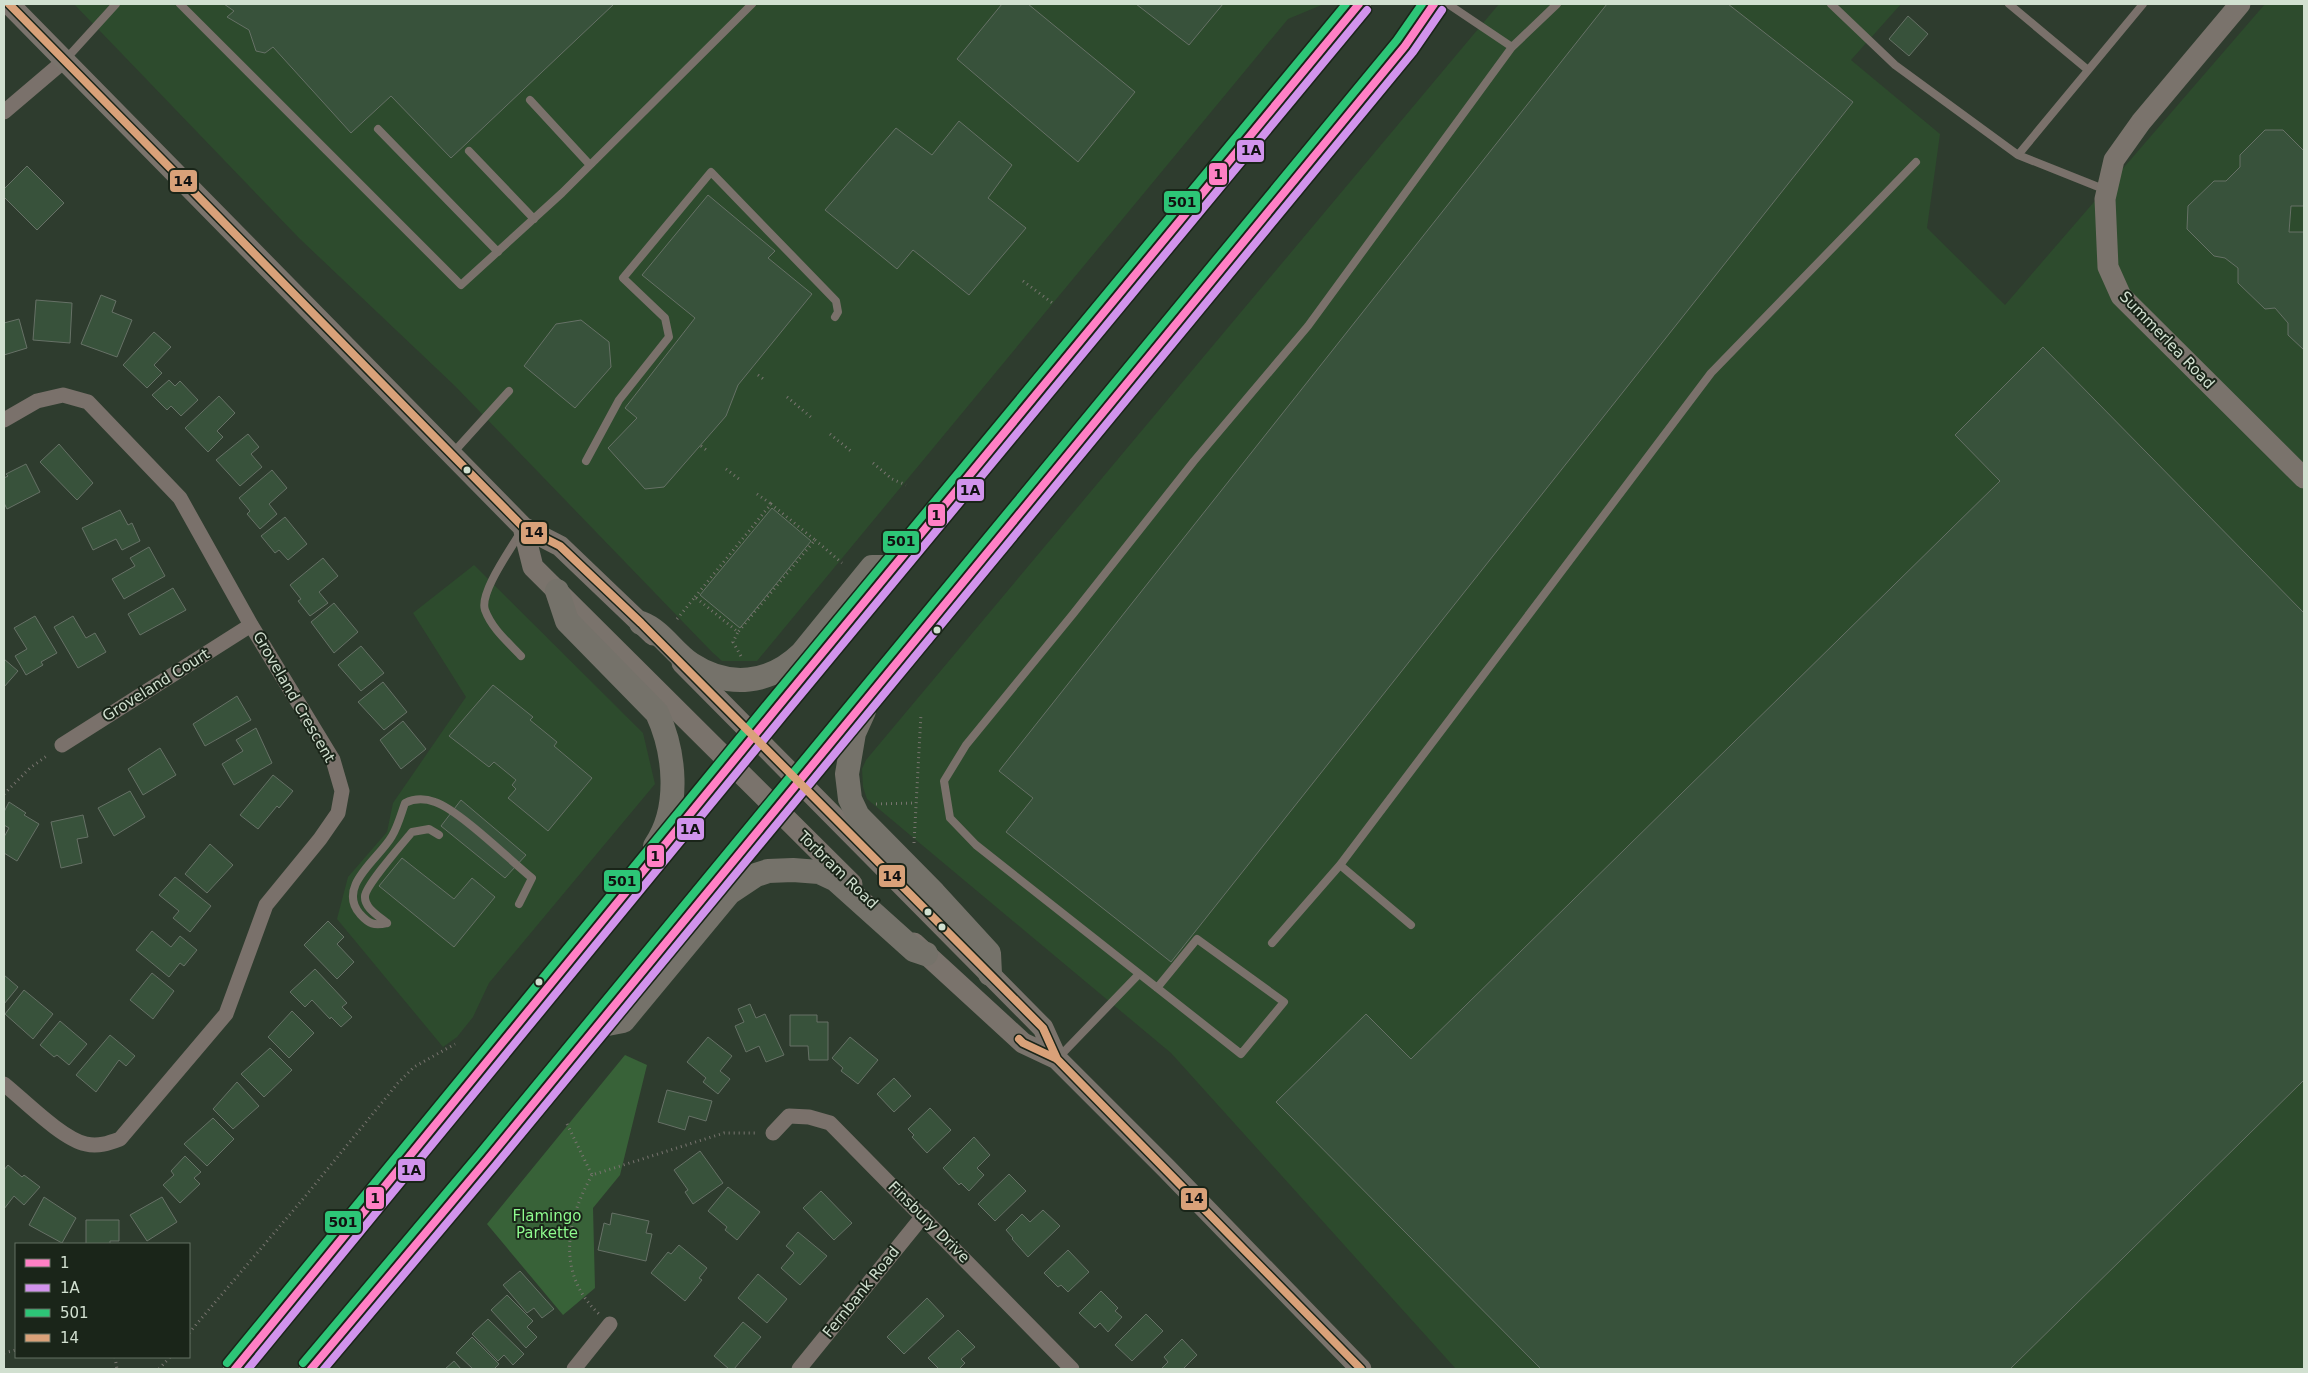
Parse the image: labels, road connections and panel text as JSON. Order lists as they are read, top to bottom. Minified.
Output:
{"streets":{"main road":["Summerlea Road","Torbram Road"],"street":["Groveland Court","Groveland Crescent","Finsbury Drive","Fernbank Road"]},"crossings":[["Groveland Court","Groveland Crescent"],["Finsbury Drive","Fernbank Road"]],"parks":["Flamingo Parkette"],"lines":["transit line 1","transit line 501","transit line 14","transit line 1A"],"legend":["1","1A","501","14"]}
